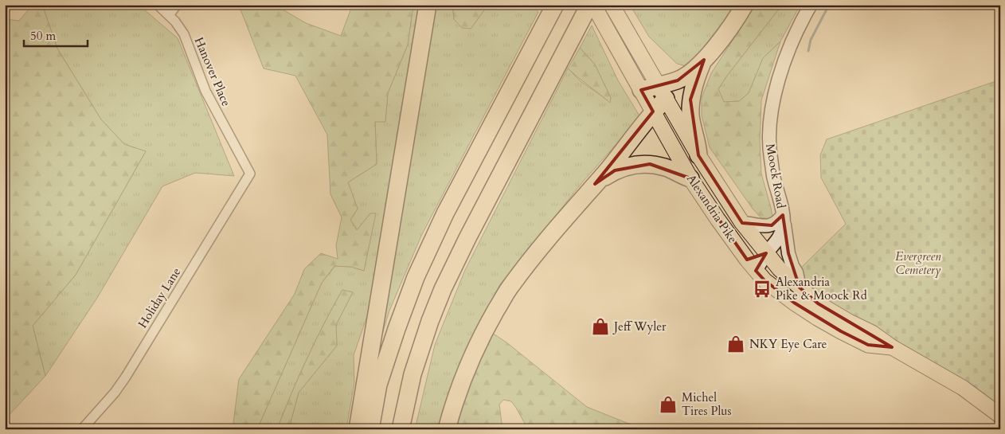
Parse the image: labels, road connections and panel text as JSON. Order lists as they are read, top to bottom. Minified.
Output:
{"streets":{"main road":["Moock Road","Alexandria Pike"],"street":["Hanover Place","Holiday Lane"]},"crossings":[["Hanover Place","Holiday Lane"],["Moock Road","Alexandria Pike"]],"parks":["Evergreen Cemetery"],"places":{"bus stop":["Alexandria Pike & Moock Rd"],"shop":["Jeff Wyler","NKY Eye Care","Michel Tires Plus"]},"scale_bar":"50 m"}
